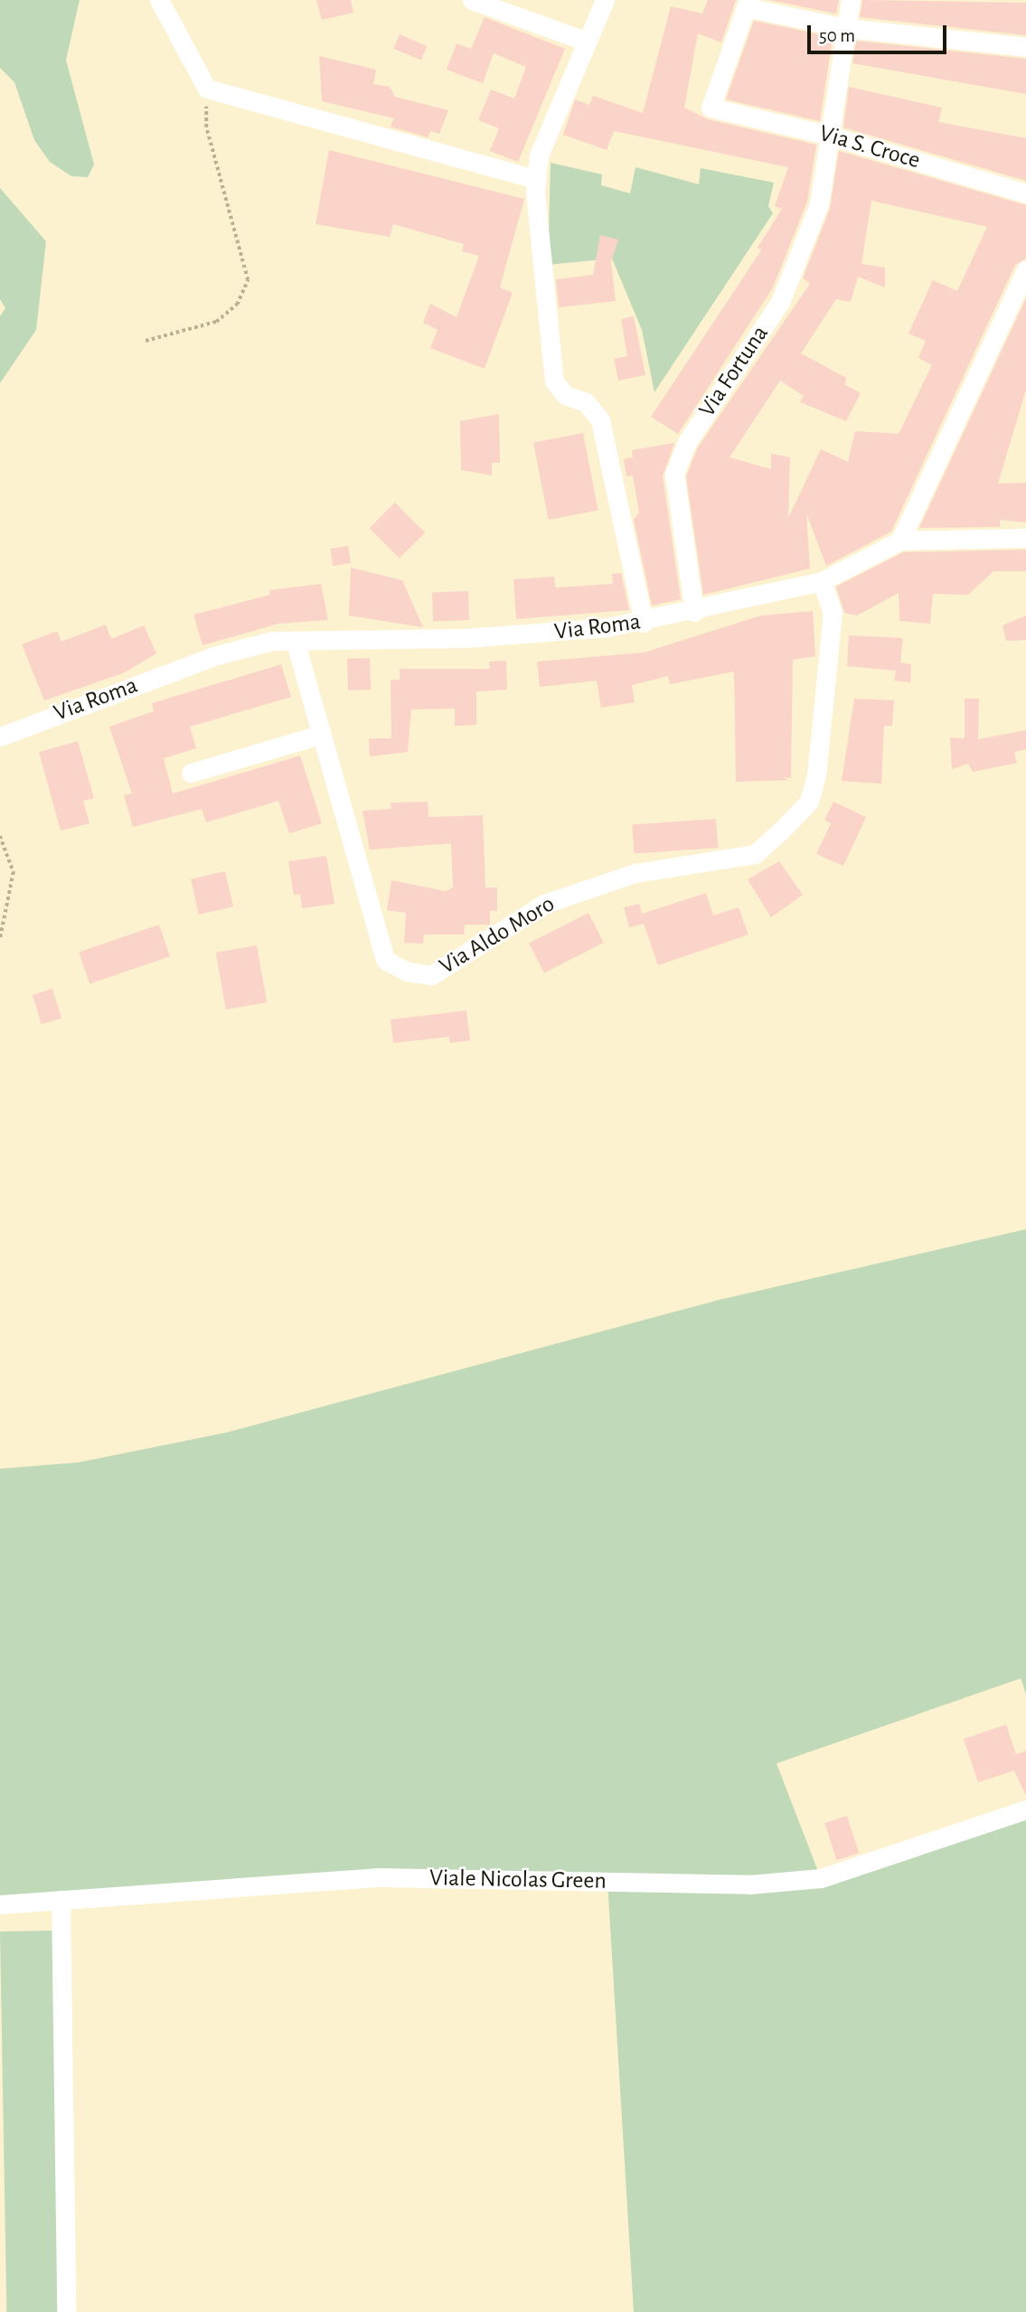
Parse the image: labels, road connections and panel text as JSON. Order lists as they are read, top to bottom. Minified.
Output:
{"streets":{"street":["Via S. Croce","Via Fortuna","Via Roma","Via Aldo Moro","Viale Nicolas Green"]},"crossings":[["Via S. Croce","Via Fortuna"],["Via Fortuna","Via Roma"],["Via Roma","Via Aldo Moro"]],"scale_bar":"50 m"}
